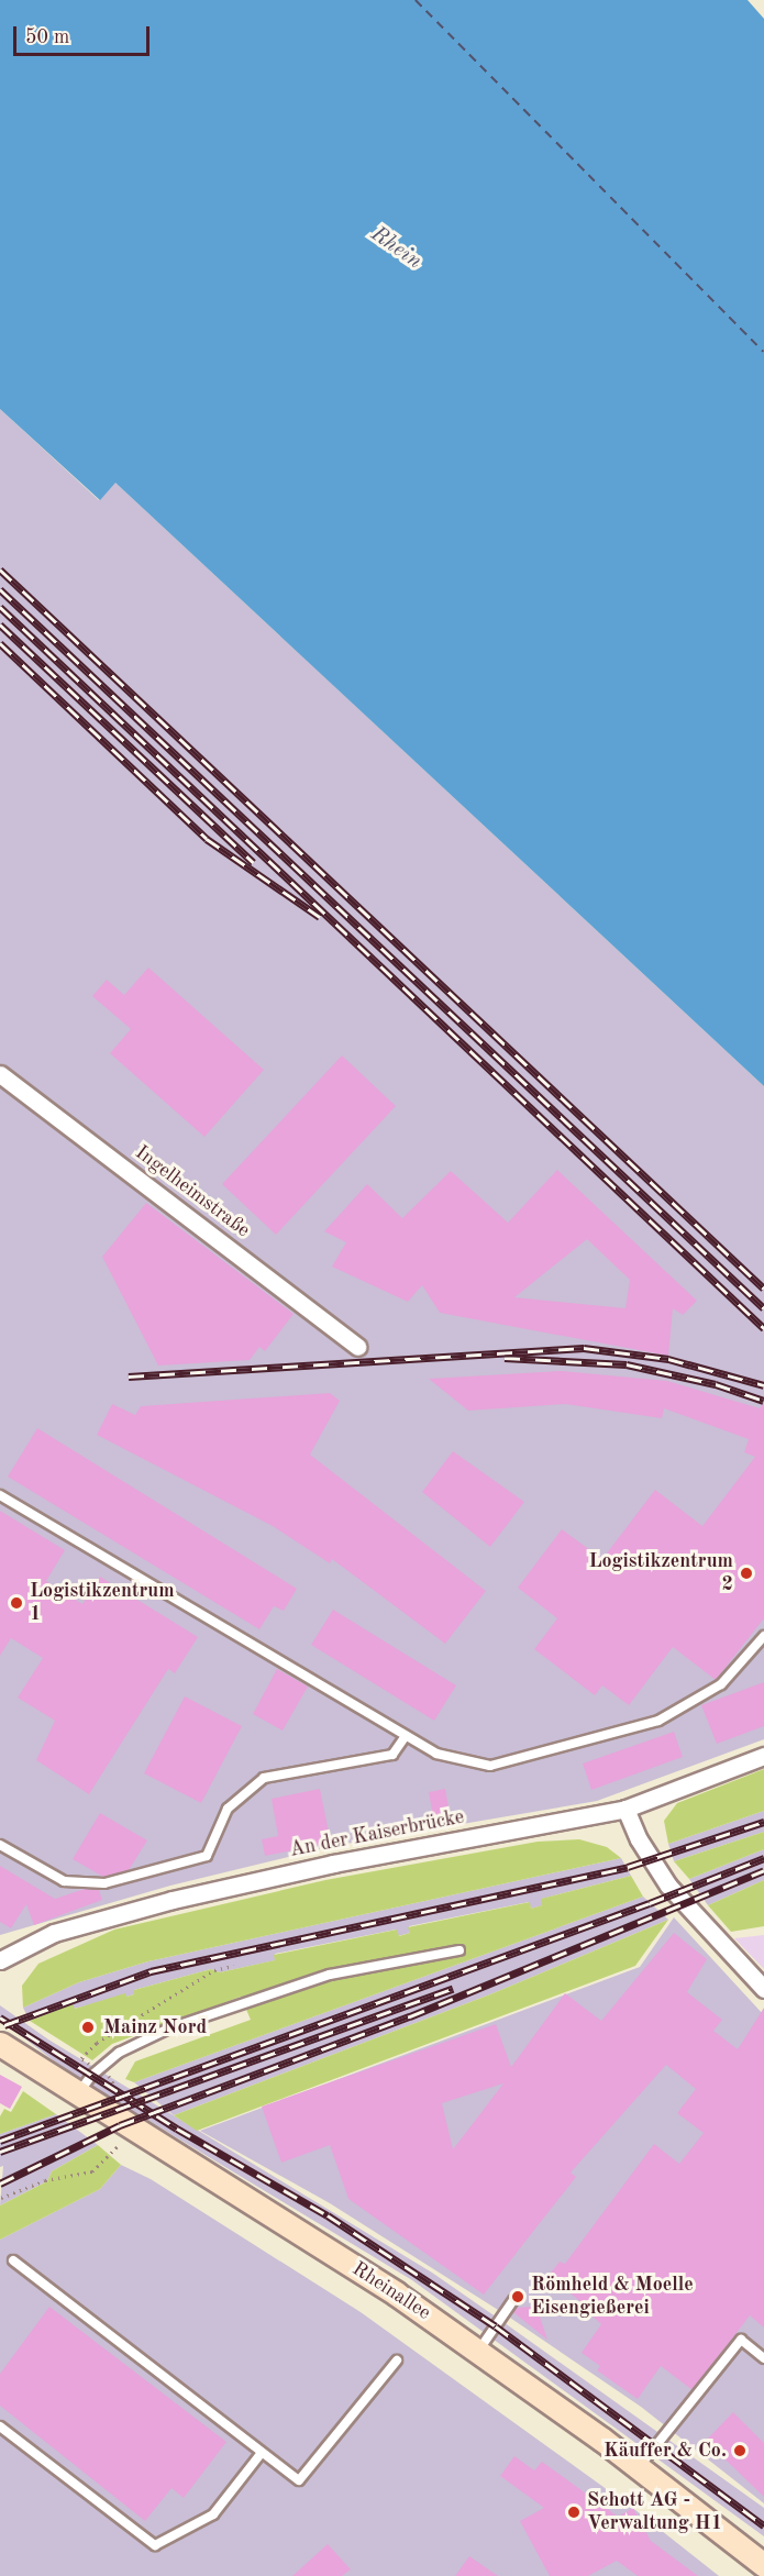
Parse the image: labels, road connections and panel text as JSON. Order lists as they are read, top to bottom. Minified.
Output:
{"streets":{"main road":["Rheinallee"],"street":["Ingelheimstraße","An der Kaiserbrücke"]},"water":["Rhein"],"places":["Logistikzentrum 2","Logistikzentrum 1","Mainz Nord","Römheld & Moelle Eisengießerei","Käuffer & Co.","Schott AG - Verwaltung H1"],"scale_bar":"50 m"}
